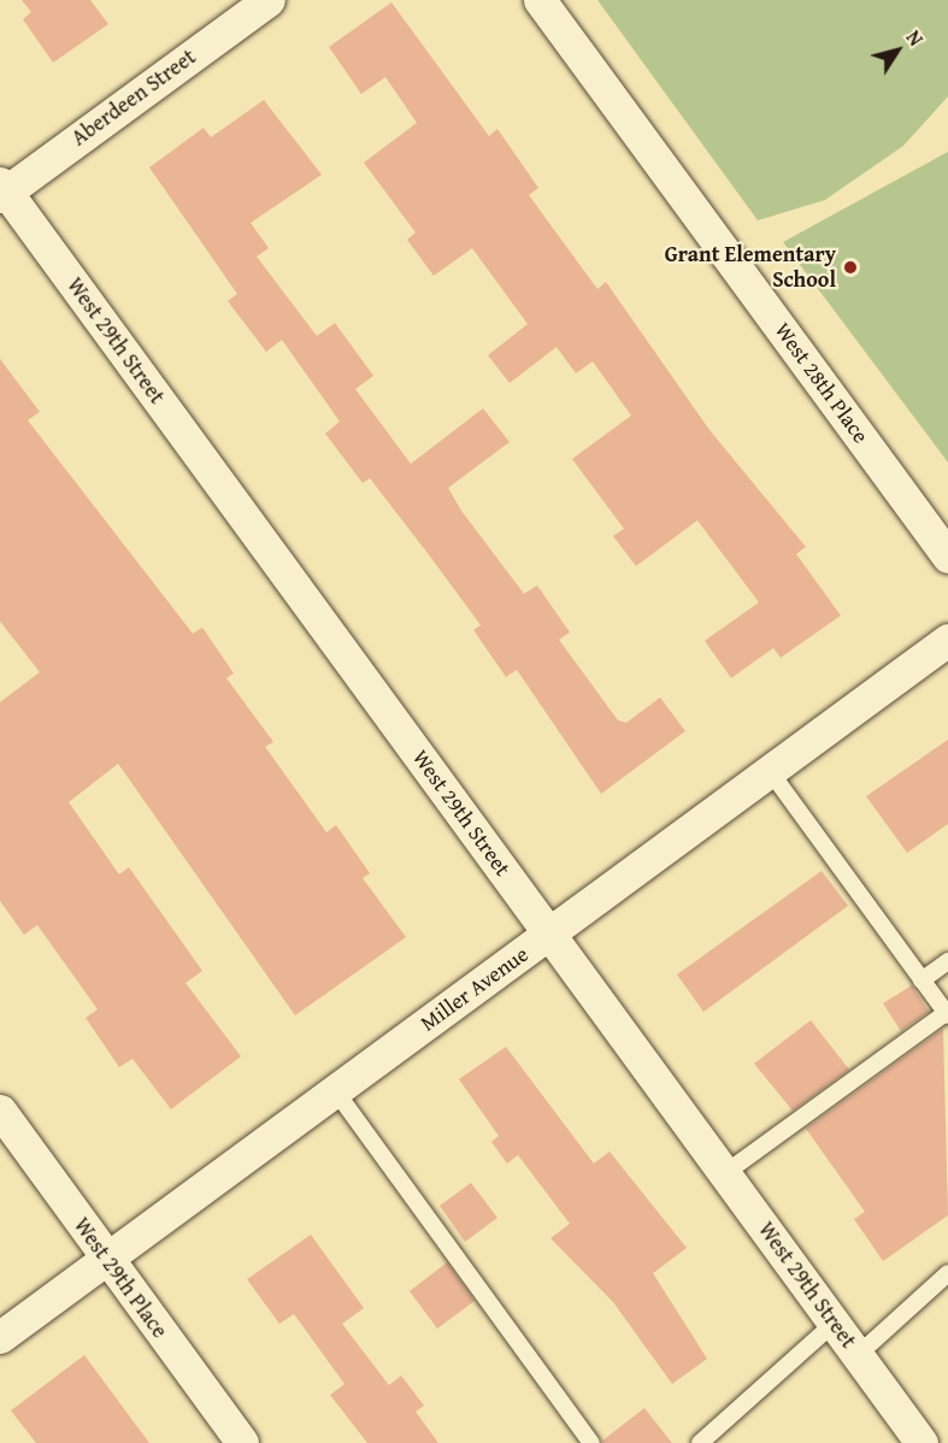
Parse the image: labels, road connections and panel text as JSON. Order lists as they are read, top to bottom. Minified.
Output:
{"streets":{"street":["Aberdeen Street","West 29th Street","West 28th Place","Miller Avenue","West 29th Place"]},"crossings":[["Aberdeen Street","West 29th Street"],["West 29th Street","Miller Avenue"],["Miller Avenue","West 29th Place"]],"places":["Grant Elementary School"],"north":"top right"}
